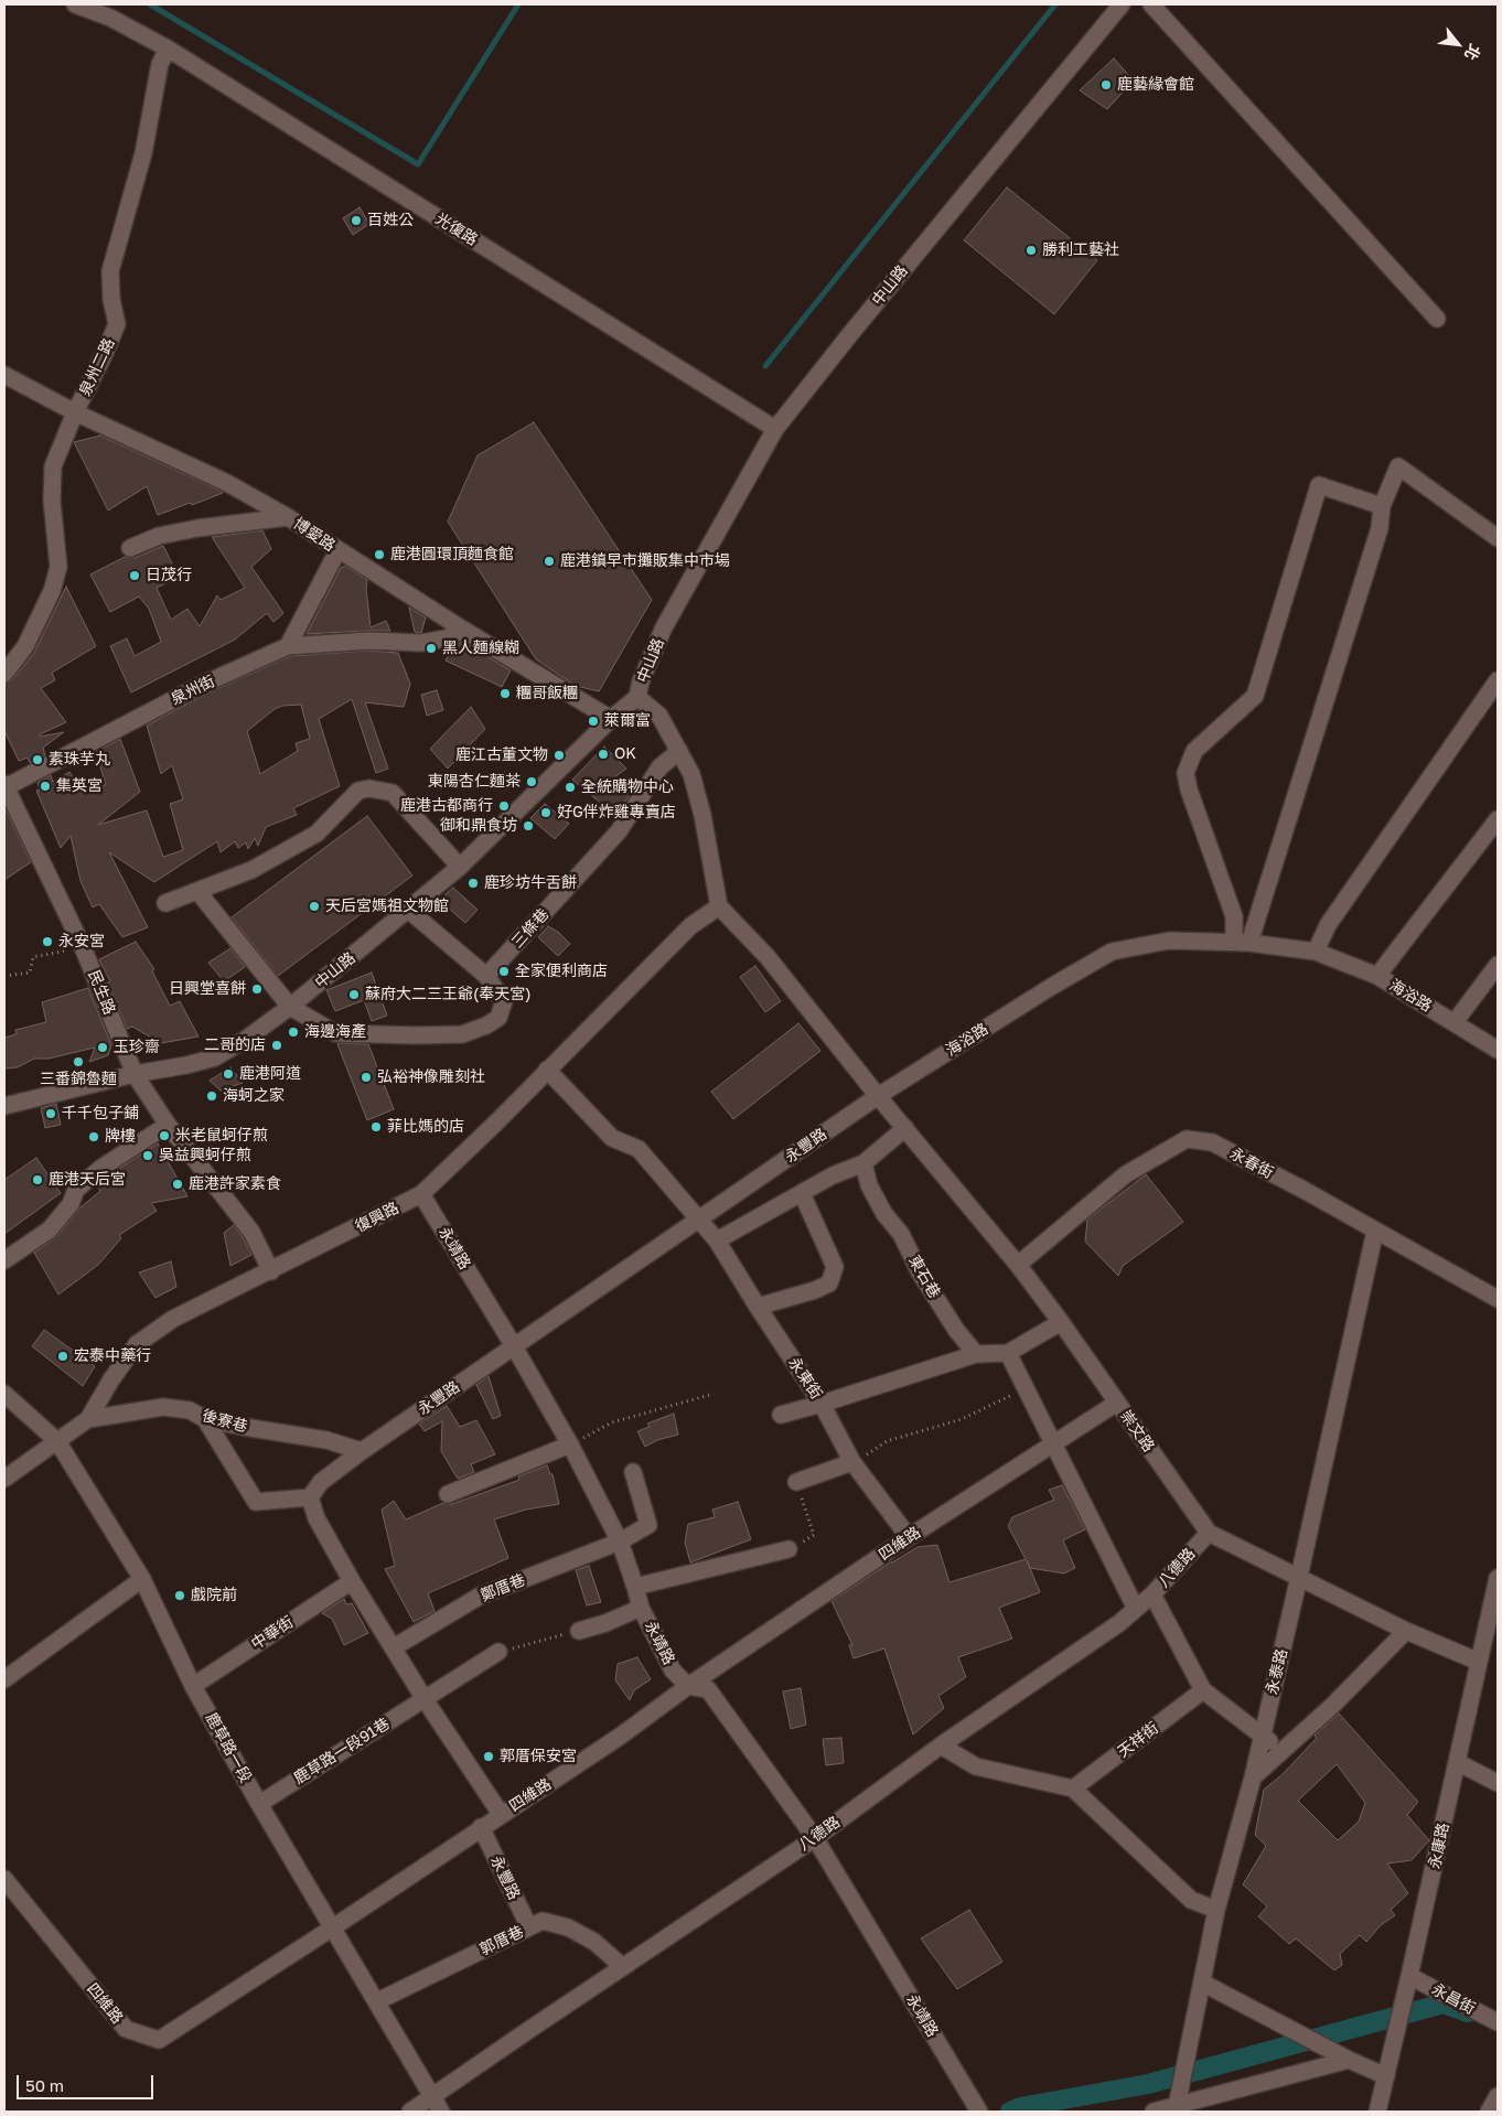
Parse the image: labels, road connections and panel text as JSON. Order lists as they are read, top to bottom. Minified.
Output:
{"streets":{"street":["光復路","中山路","泉州二路","博愛路","泉州街","三條巷","民生路","海浴路","永豐路","永春街","復興路","永靖路","東石巷","永東街","後寮巷","崇文路","四維路","八德路","鄭厝巷","中華街","永泰路","天祥街","鹿草路一段","鹿草路一段91巷","永康路","郭厝巷","永昌街"]},"crossings":[["光復路","中山路"],["光復路","泉州二路"],["中山路","博愛路"],["中山路","民生路"],["泉州二路","博愛路"],["泉州街","民生路"],["民生路","復興路"],["海浴路","永豐路"],["海浴路","崇文路"],["永豐路","永靖路"],["永豐路","永東街"],["永豐路","後寮巷"],["永豐路","崇文路"],["永豐路","四維路"],["永豐路","郭厝巷"],["永春街","崇文路"],["永春街","永泰路"],["復興路","永靖路"],["復興路","後寮巷"],["復興路","鹿草路一段"],["永靖路","四維路"],["永靖路","八德路"],["永靖路","鄭厝巷"],["永東街","四維路"],["崇文路","四維路"],["崇文路","八德路"],["崇文路","永泰路"],["崇文路","永康路"],["四維路","鹿草路一段"],["八德路","鹿草路一段"],["八德路","郭厝巷"],["中華街","鹿草路一段"],["鹿草路一段","鹿草路一段91巷"],["鹿草路一段","郭厝巷"],["永康路","永昌街"]],"places":["鹿藝緣會館","百姓公","勝利工藝社","鹿港圓環頂麵食館","鹿港鎮早市攤販集中市場","日茂行","黑人麵線糊","糰哥飯糰","萊爾富","OK","鹿江古董文物","素珠芋丸","東陽杏仁麵茶","集英宮","全統購物中心","鹿港古都商行","好G伴炸雞專賣店","御和鼎食坊","鹿珍坊牛舌餅","天后宮媽祖文物館","永安宮","全家便利商店","日興堂喜餅","蘇府大二三王爺(奉天宮)","海邊海產","二哥的店","玉珍齋","三番錦魯麵","鹿港阿道","弘裕神像雕刻社","海蚵之家","千千包子鋪","菲比媽的店","米老鼠蚵仔煎","牌樓","吳益興蚵仔煎","鹿港天后宮","鹿港許家素食","宏泰中藥行","戲院前","郭厝保安宮"],"scale_bar":"50 m","north":"bottom right"}
